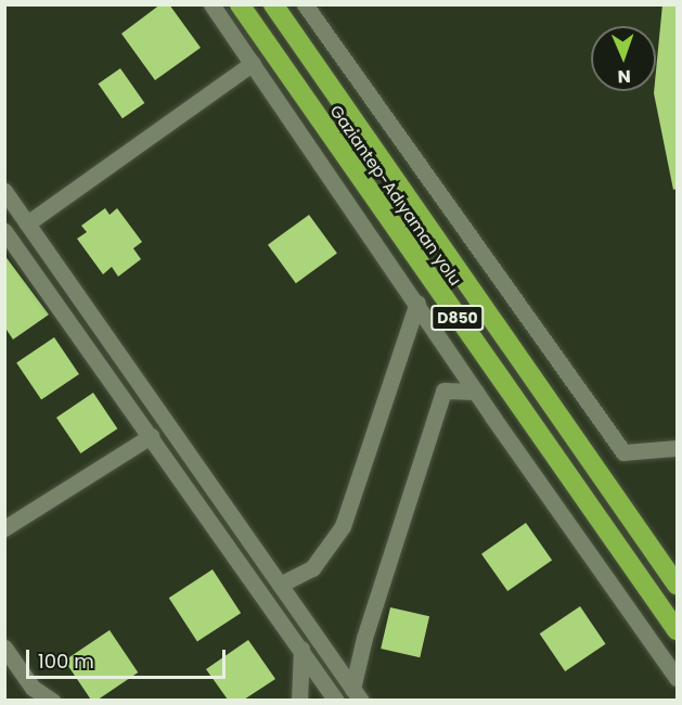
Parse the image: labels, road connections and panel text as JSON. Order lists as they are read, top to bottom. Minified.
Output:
{"streets":{"highway":["Gaziantep-Adıyaman yolu","D850"]},"scale_bar":"100 m","north":"bottom"}
